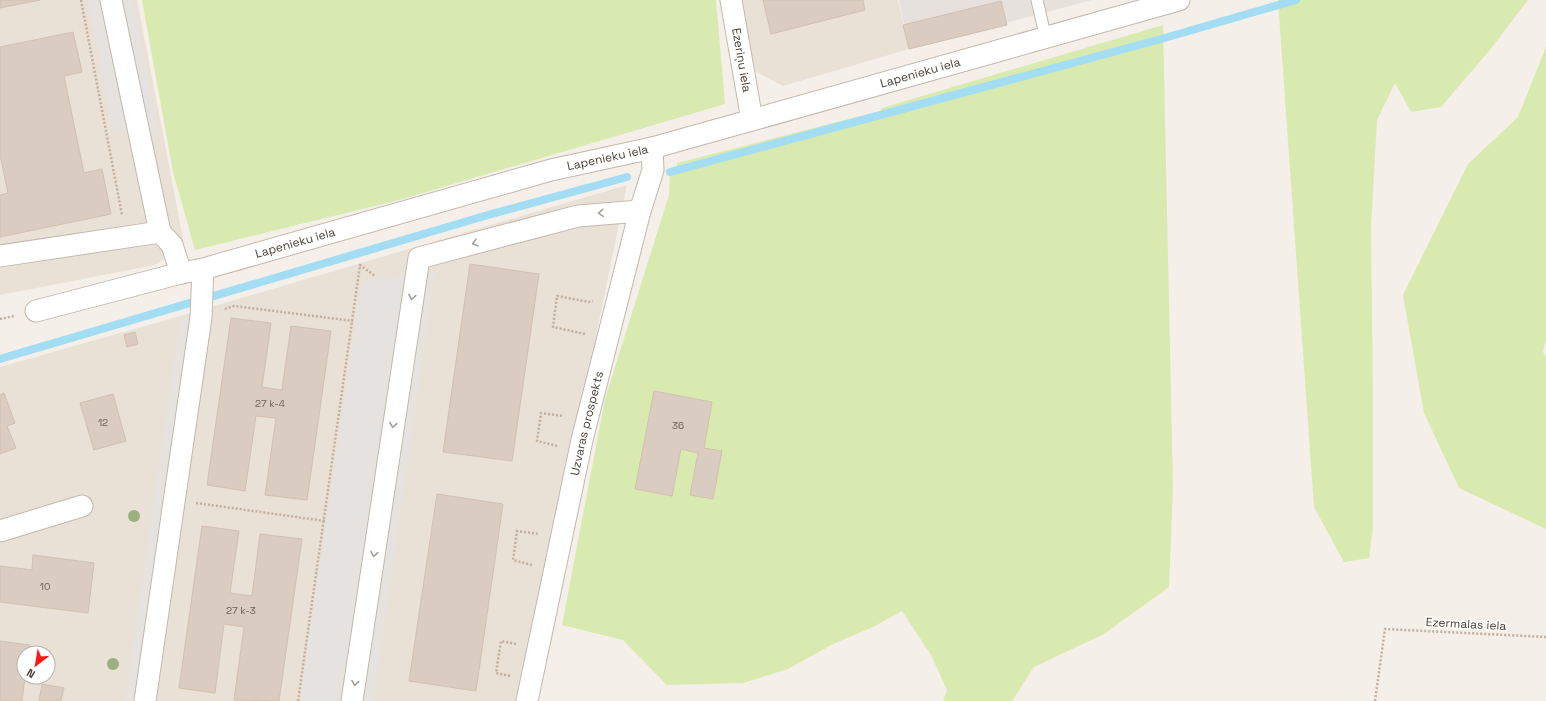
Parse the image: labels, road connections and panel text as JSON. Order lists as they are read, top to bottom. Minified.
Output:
{"streets":{"street":["Ezeriņu iela","Lapenieku iela","Uzvaras prospekts"],"path":["Ezermalas iela"]},"crossings":[["Ezeriņu iela","Lapenieku iela"],["Lapenieku iela","Uzvaras prospekts"]],"house_numbers":["27 k-4","12","36","10","27 k-3"],"north":"bottom left"}
